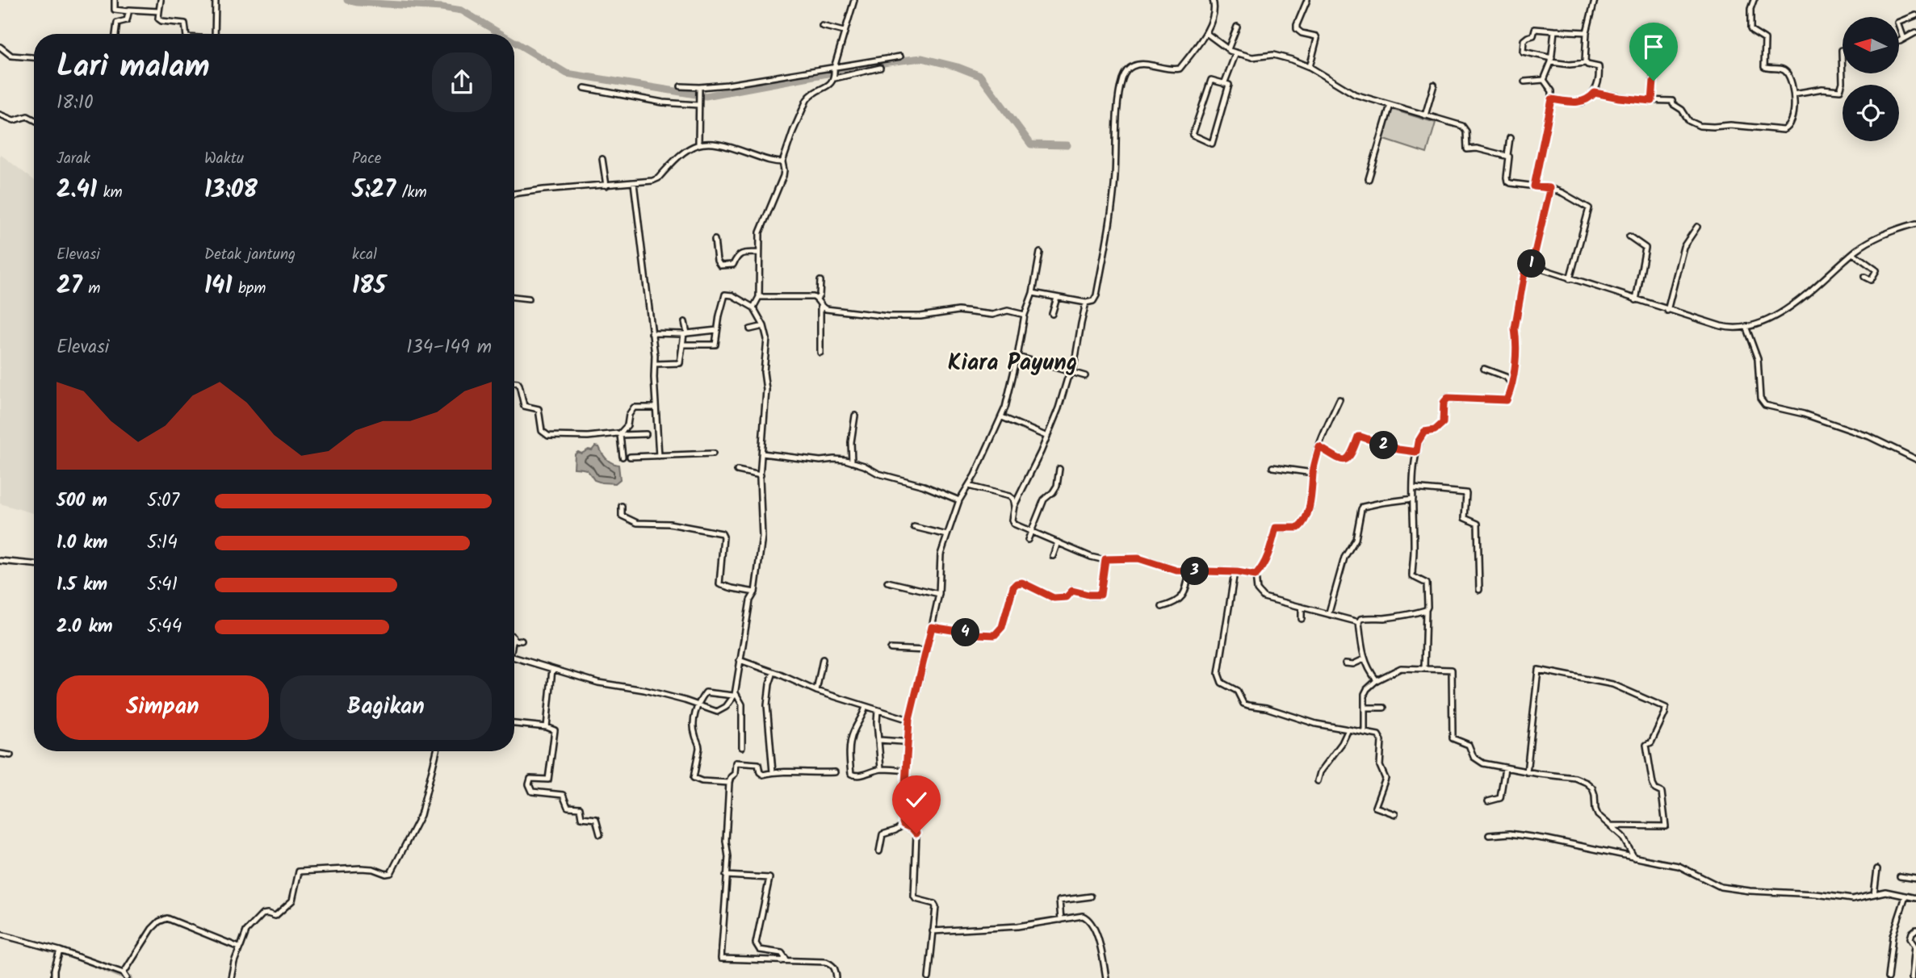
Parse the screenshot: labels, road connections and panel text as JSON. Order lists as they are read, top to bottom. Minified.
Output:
{"districts":["Kiara Payung"],"north":"left","page":{"heading":["Lari malam","18:10"],"stats":[["Jarak","2.41 km"],["Waktu","13:08"],["Pace","5:27 /km"],["Elevasi","27 m"],["Detak jantung","141 bpm"],["kcal","185"]],"pins":["1","2","3","4"],"chart":["Elevasi","134–149 m"],"list":[{"name":"500 m","note":"5:07"},{"name":"1.0 km","note":"5:14"},{"name":"1.5 km","note":"5:41"},{"name":"2.0 km","note":"5:44"}],"buttons":["Simpan","Bagikan"]}}
